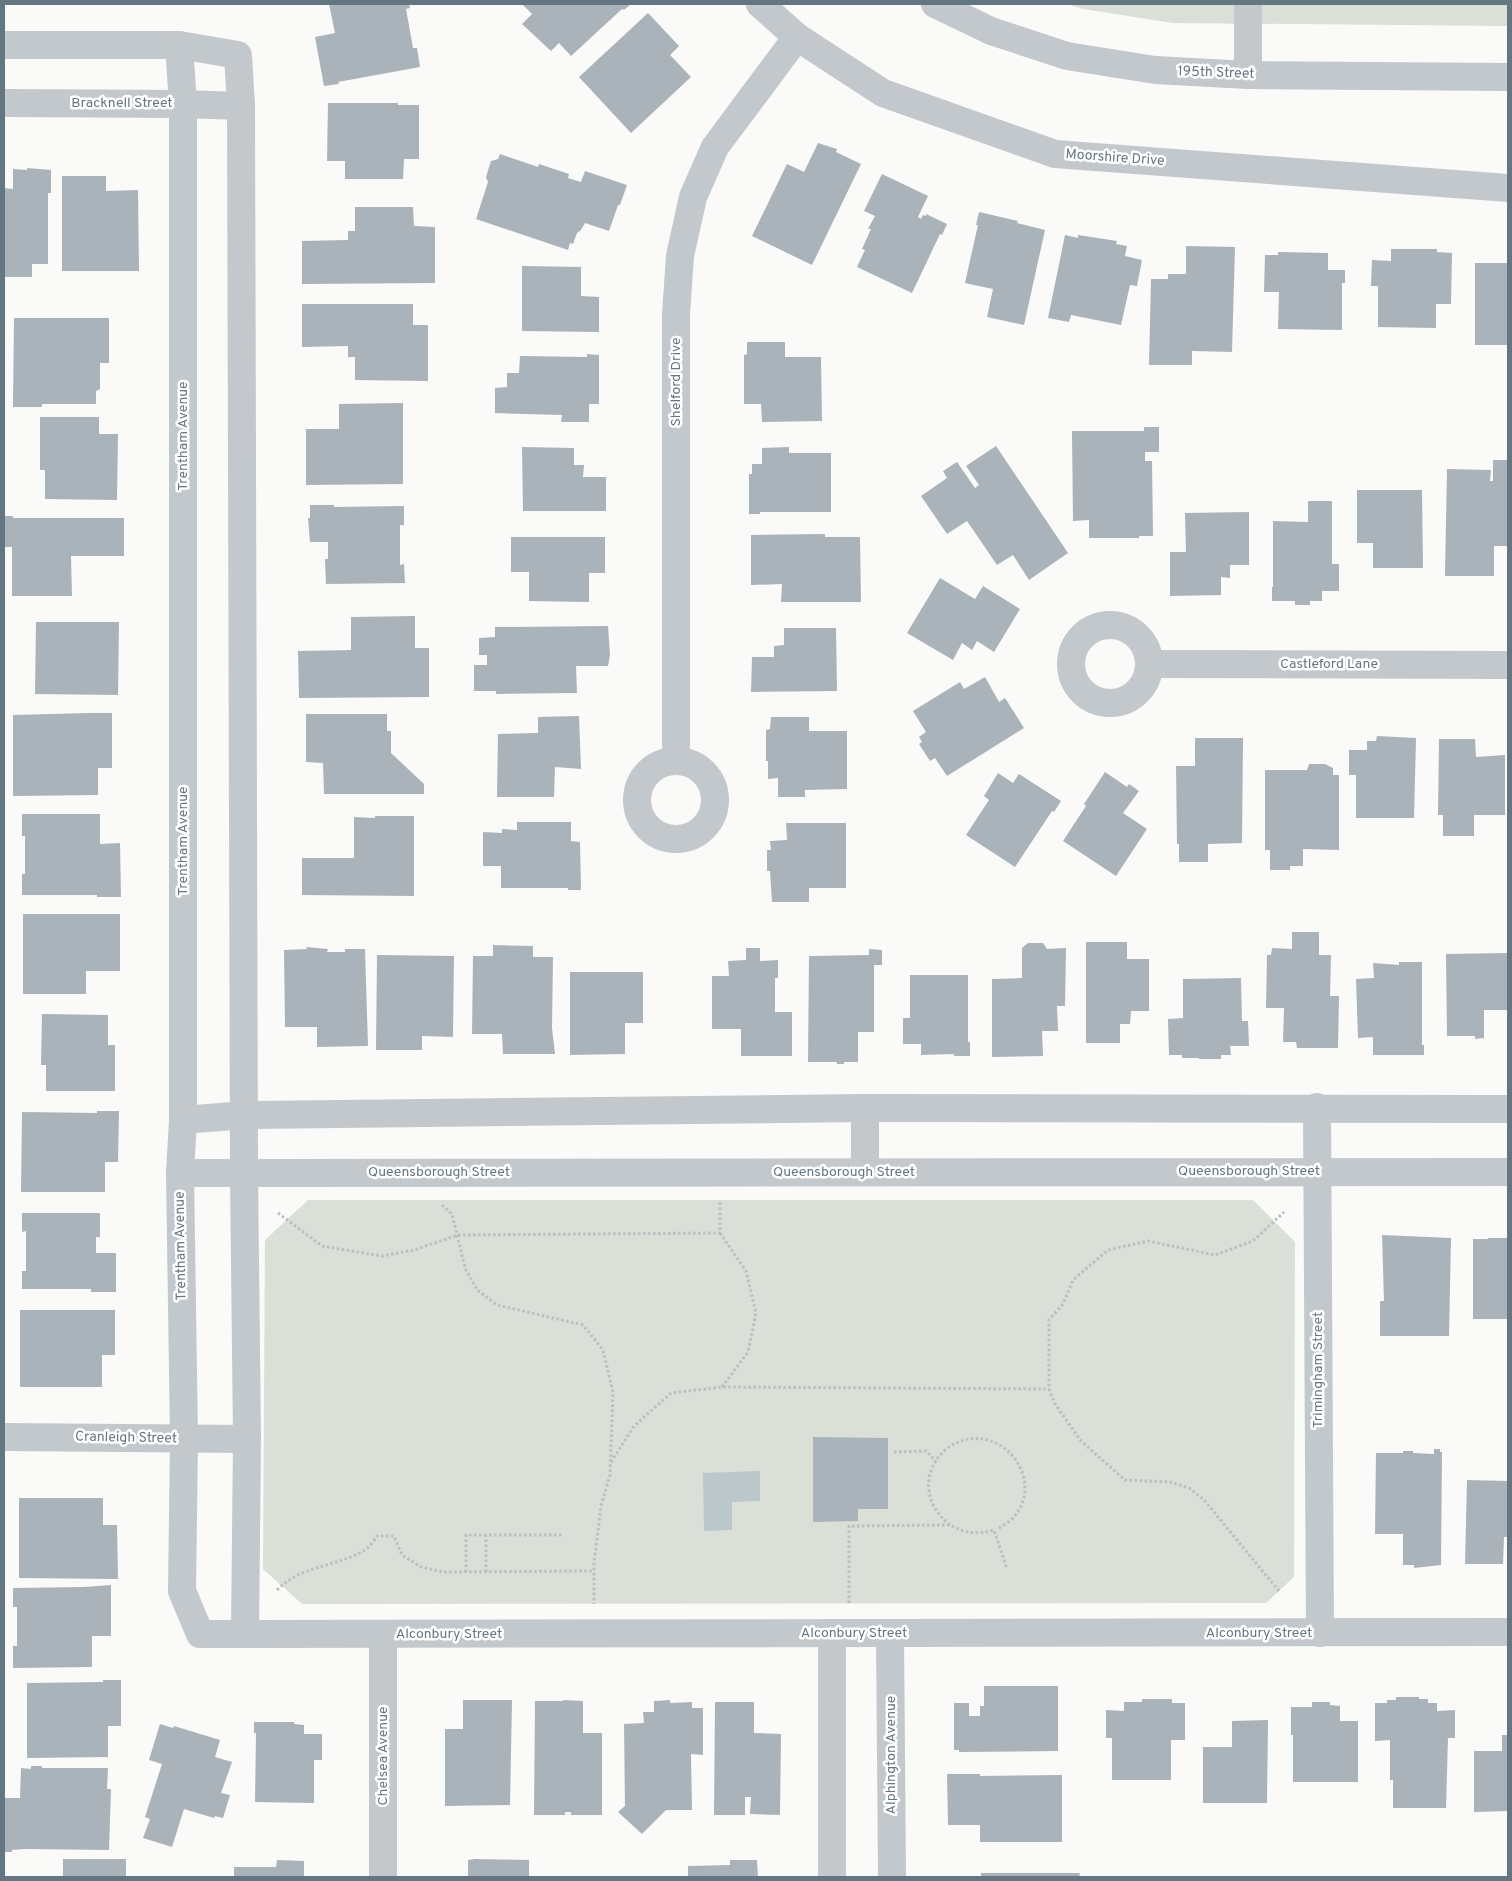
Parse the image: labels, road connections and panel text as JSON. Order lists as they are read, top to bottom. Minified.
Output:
{"streets":{"street":["195th Street","Bracknell Street","Moorshire Drive","Shelford Drive","Trentham Avenue","Castleford Lane","Queensborough Street","Trimingham Street","Cranleigh Street","Alconbury Street","Alphington Avenue","Chelsea Avenue"]},"crossings":[["Bracknell Street","Trentham Avenue"],["Moorshire Drive","Shelford Drive"],["Trentham Avenue","Queensborough Street"],["Trentham Avenue","Cranleigh Street"],["Trentham Avenue","Alconbury Street"],["Queensborough Street","Trimingham Street"],["Trimingham Street","Alconbury Street"],["Alconbury Street","Alphington Avenue"],["Alconbury Street","Chelsea Avenue"]]}
